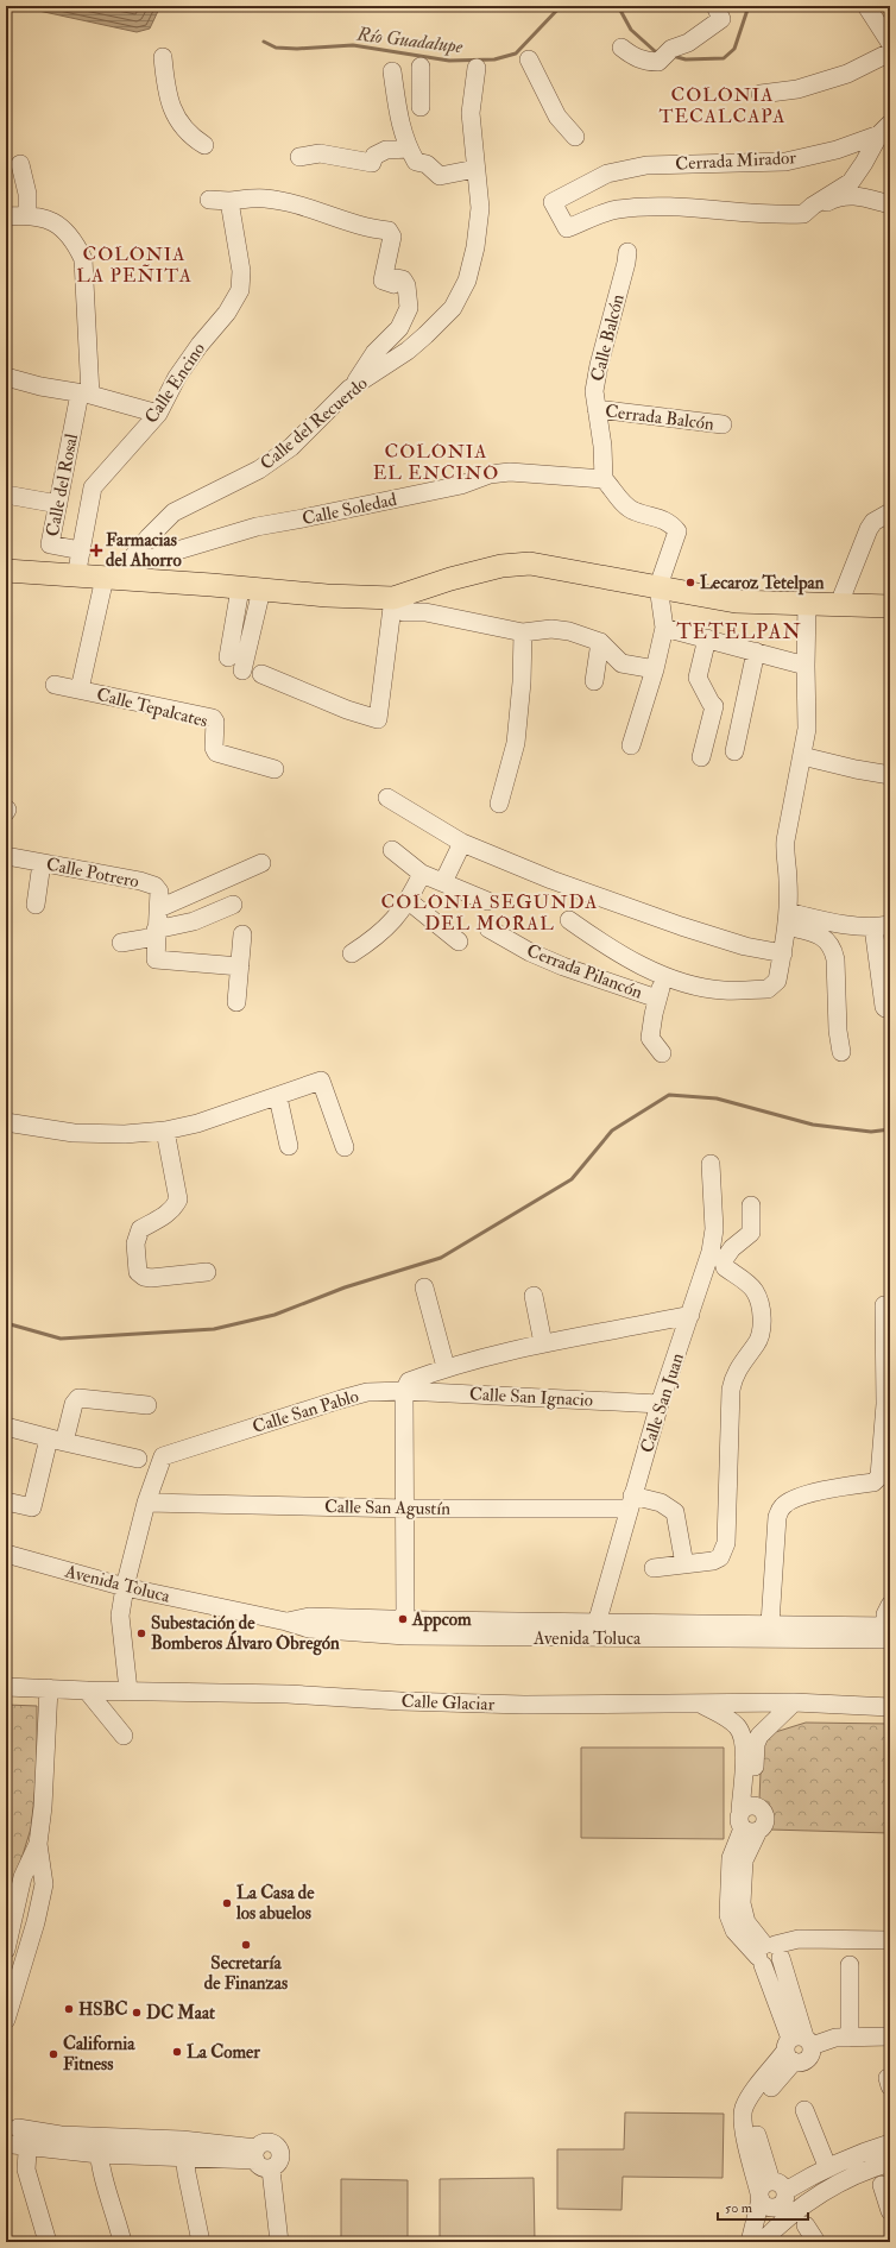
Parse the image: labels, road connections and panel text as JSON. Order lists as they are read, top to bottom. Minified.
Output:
{"streets":{"street":["Cerrada Mirador","Calle Balcón","Calle Encino","Cerrada Balcón","Calle del Recuerdo","Calle del Rosal","Calle Soledad","Calle Tepalcates","Calle Potrero","Cerrada Pilancón","Calle San Ignacio","Calle San Juan","Calle San Pablo","Calle San Agustín","Avenida Toluca","Calle Glaciar"]},"crossings":[["Calle Balcón","Cerrada Balcón"],["Calle Balcón","Calle Soledad"],["Calle Encino","Calle del Rosal"],["Calle del Recuerdo","Calle Soledad"],["Calle San Ignacio","Calle San Juan"],["Calle San Ignacio","Calle San Pablo"],["Calle San Juan","Calle San Agustín"],["Calle San Juan","Avenida Toluca"],["Calle San Pablo","Calle San Agustín"],["Calle San Pablo","Avenida Toluca"],["Calle San Pablo","Calle Glaciar"]],"districts":["COLONIA TECALCAPA","COLONIA LA PEÑITA","COLONIA EL ENCINO","TETELPAN","COLONIA SEGUNDA DEL MORAL"],"water":["Río Guadalupe"],"places":{"health":["Farmacias del Ahorro"],"other":["Lecaroz Tetelpan","Appcom","Subestación de Bomberos Álvaro Obregón","La Casa de los abuelos","Secretaría de Finanzas","HSBC","DC Maat","La Comer","California Fitness"]},"scale_bar":"50 m"}
